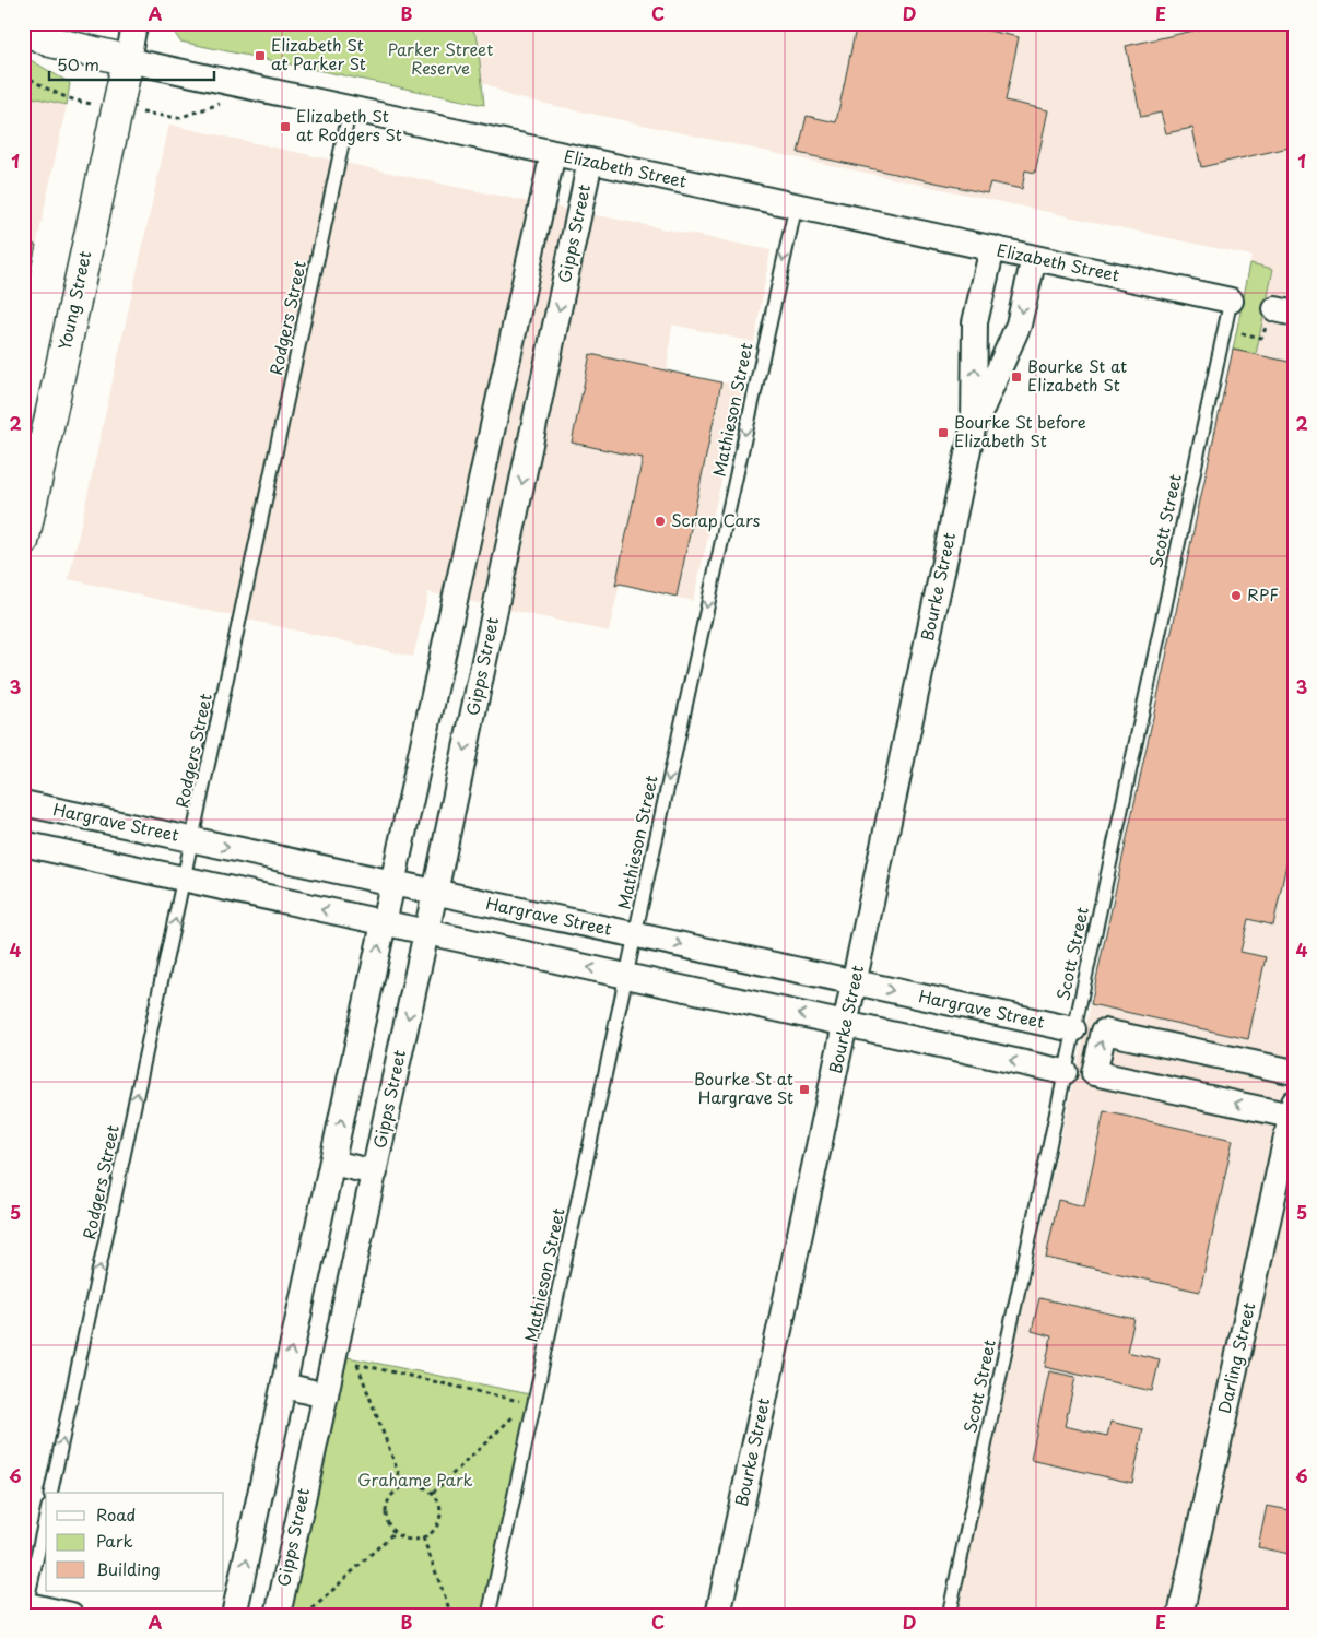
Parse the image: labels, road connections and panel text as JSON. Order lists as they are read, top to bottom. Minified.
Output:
{"streets":{"main road":["Elizabeth Street","Young Street"],"street":["Gipps Street","Bourke Street","Hargrave Street","Darling Street"],"lane":["Rodgers Street","Mathieson Street","Scott Street"]},"crossings":[["Elizabeth Street","Gipps Street"],["Elizabeth Street","Young Street"],["Elizabeth Street","Rodgers Street"],["Elizabeth Street","Mathieson Street"],["Elizabeth Street","Scott Street"],["Elizabeth Street","Bourke Street"],["Gipps Street","Hargrave Street"],["Rodgers Street","Hargrave Street"],["Mathieson Street","Hargrave Street"],["Scott Street","Hargrave Street"],["Bourke Street","Hargrave Street"]],"one_way":["Rodgers Street","Mathieson Street"],"parks":["Parker Street Reserve","Grahame Park"],"places":{"transit":["Elizabeth St at Parker St","Elizabeth St at Rodgers St","Bourke St at Elizabeth St","Bourke St before Elizabeth St","Bourke St at Hargrave St"],"other":["Scrap Cars","RPF"]},"legend":["Road","Park","Building"],"scale_bar":"50 m","grid":{"columns":["A","B","C","D","E"],"rows":["1","2","3","4","5","6"]}}
